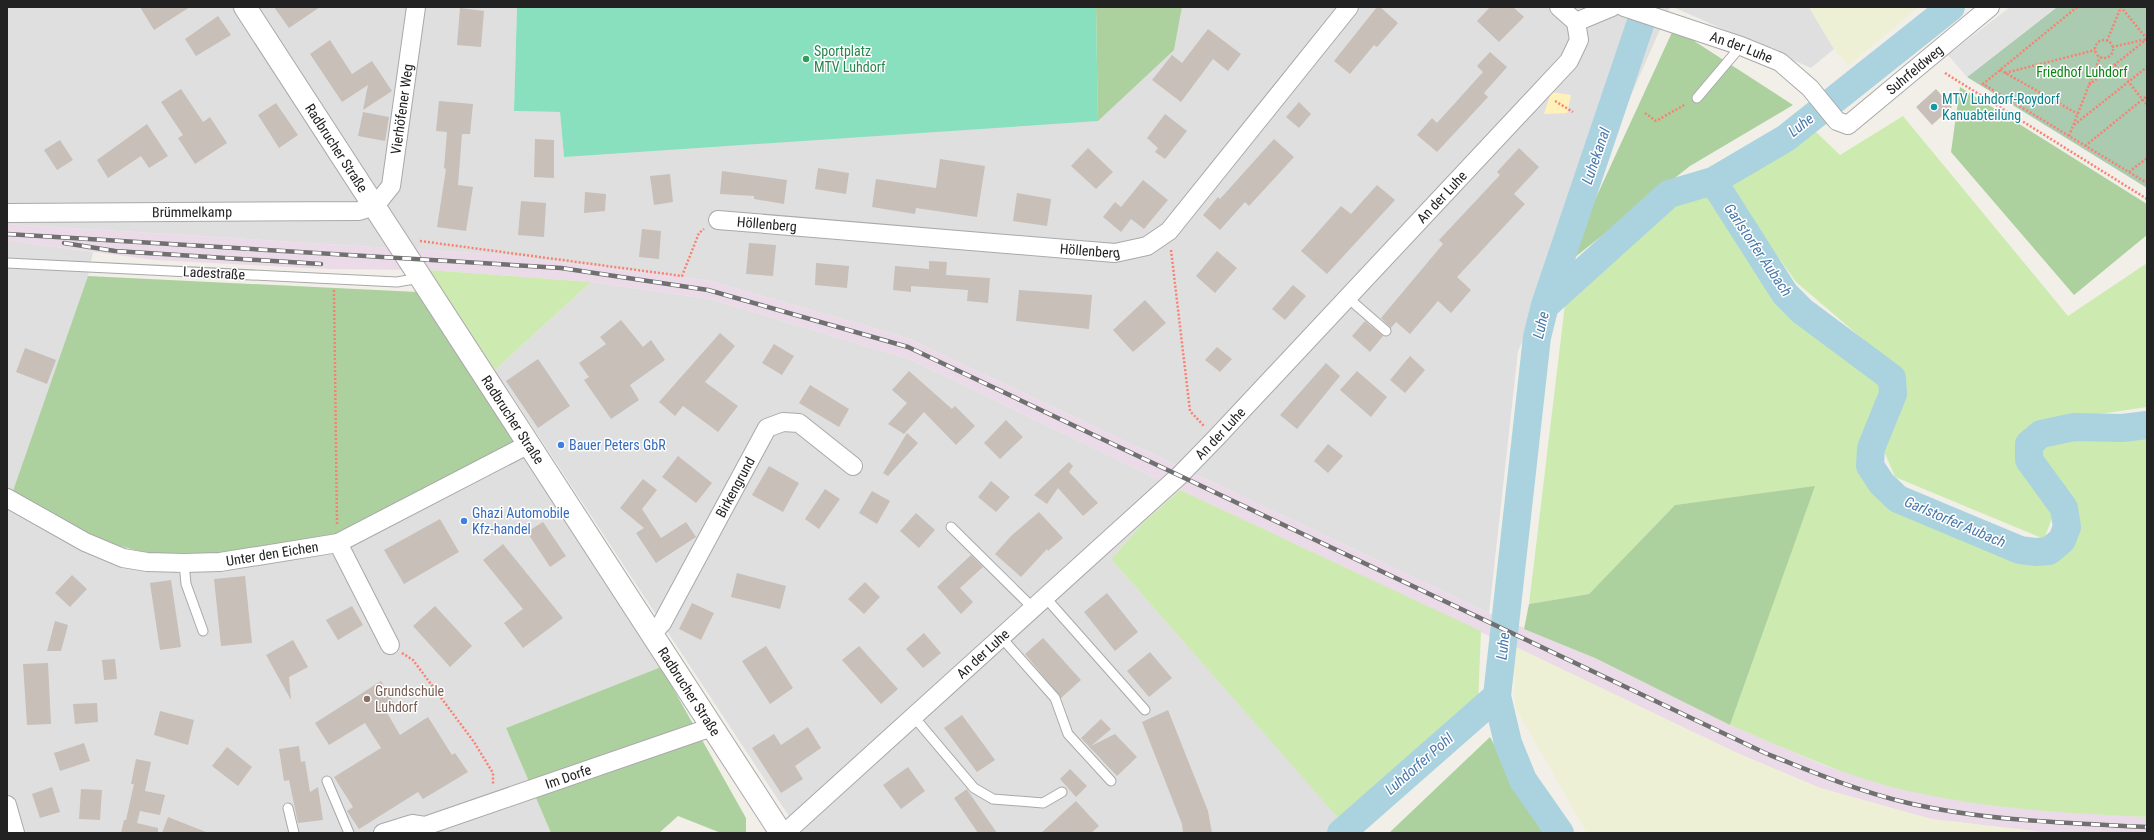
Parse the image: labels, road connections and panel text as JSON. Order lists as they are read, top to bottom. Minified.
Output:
{"streets":{"street":["An der Luhe","Suhrfeldweg","Vierhöfener Weg","Radbrucher Straße","Brümmelkamp","Höllenberg","Birkengrund","Unter den Eichen","Im Dorfe"],"lane":["Ladestraße"]},"crossings":[["An der Luhe","Suhrfeldweg"],["Vierhöfener Weg","Radbrucher Straße"],["Vierhöfener Weg","Brümmelkamp"],["Radbrucher Straße","Brümmelkamp"],["Radbrucher Straße","Ladestraße"],["Radbrucher Straße","Birkengrund"],["Radbrucher Straße","Unter den Eichen"],["Radbrucher Straße","Im Dorfe"]],"water":["Luhe","Luhekanal","Garlstorfer Aubach","Luhdorfer Pohl"],"parks":["Friedhof Luhdorf"],"places":["Sportplatz MTV Luhdorf","MTV Luhdorf-Roydorf Kanuabteilung","Bauer Peters GbR","Ghazi Automobile Kfz-handel","Grundschule Luhdorf"]}
